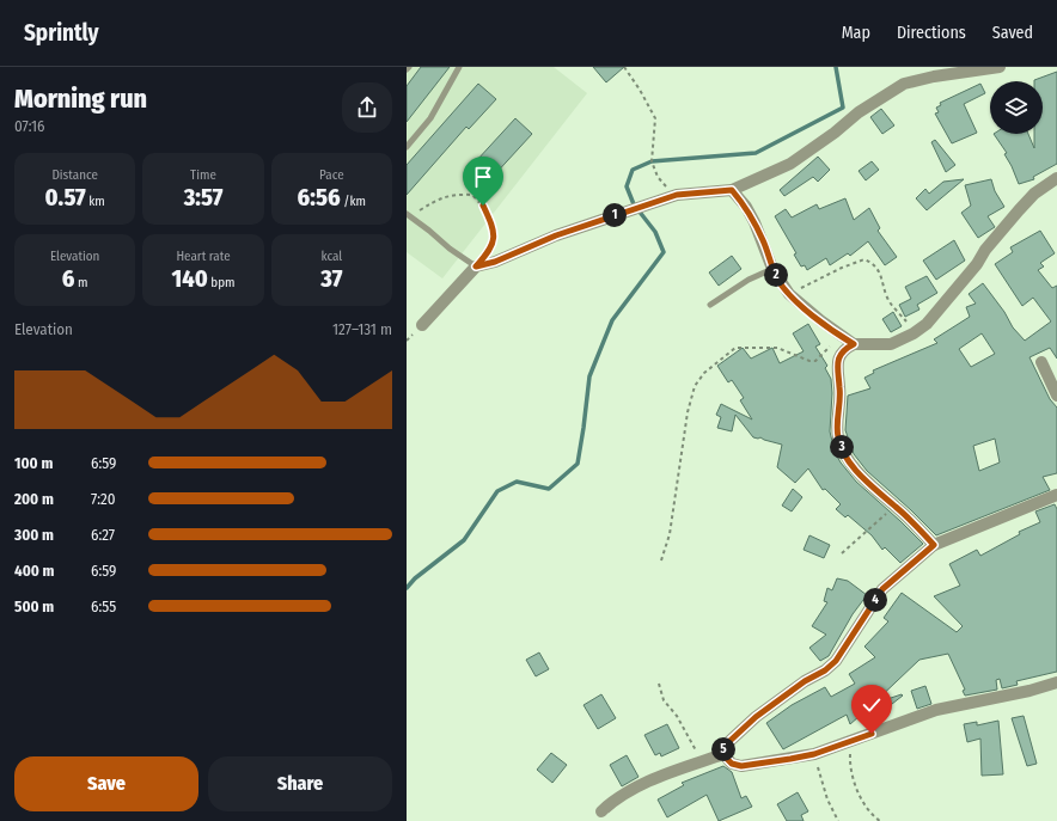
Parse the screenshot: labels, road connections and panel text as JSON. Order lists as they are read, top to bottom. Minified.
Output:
{"page":{"header":"Sprintly","nav":["Map","Directions","Saved"],"heading":["Morning run","07:16"],"stats":[["Distance","0.57 km"],["Time","3:57"],["Pace","6:56 /km"],["Elevation","6 m"],["Heart rate","140 bpm"],["kcal","37"]],"pins":["1","2","3","4","5"],"chart":["Elevation","127–131 m"],"list":[{"name":"100 m","note":"6:59"},{"name":"200 m","note":"7:20"},{"name":"300 m","note":"6:27"},{"name":"400 m","note":"6:59"},{"name":"500 m","note":"6:55"}],"buttons":["Save","Share"]}}
